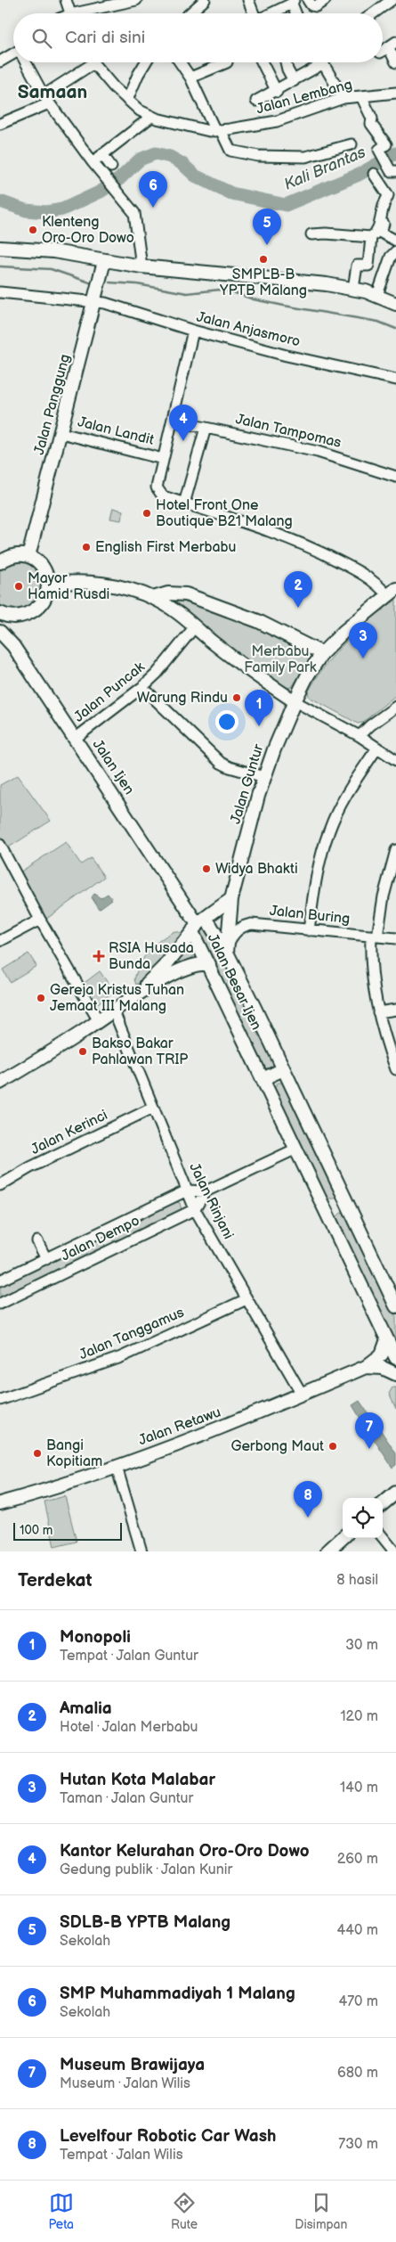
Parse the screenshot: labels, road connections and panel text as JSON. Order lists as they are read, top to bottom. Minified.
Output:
{"streets":{"main road":["Jalan Panggung","Jalan Ijen","Jalan Guntur","Jalan Besar Ijen","Jalan Retawu"],"street":["Jalan Lembang","Jalan Anjasmoro","Jalan Landit","Jalan Tampomas","Jalan Puncak","Jalan Buring","Jalan Kerinci","Jalan Rinjani","Jalan Dempo","Jalan Tanggamus"]},"crossings":[["Jalan Anjasmoro","Jalan Panggung"],["Jalan Panggung","Jalan Landit"],["Jalan Puncak","Jalan Ijen"],["Jalan Ijen","Jalan Besar Ijen"],["Jalan Guntur","Jalan Buring"],["Jalan Guntur","Jalan Besar Ijen"],["Jalan Buring","Jalan Besar Ijen"],["Jalan Besar Ijen","Jalan Retawu"],["Jalan Kerinci","Jalan Rinjani"],["Jalan Rinjani","Jalan Dempo"],["Jalan Rinjani","Jalan Tanggamus"],["Jalan Rinjani","Jalan Retawu"]],"districts":["Samaan"],"water":["Kali Brantas"],"parks":["Merbabu Family Park"],"places":{"other":["Klenteng Oro-Oro Dowo","SMPLB-B YPTB Malang","Hotel Front One Boutique B21 Malang","English First Merbabu","Mayor Hamid Rusdi","Warung Rindu","Widya Bhakti","Gereja Kristus Tuhan Jemaat III Malang","Bakso Bakar Pahlawan TRIP","Gerbong Maut","Bangi Kopitiam"],"health":["RSIA Husada Bunda"]},"scale_bar":"100 m","page":{"search":"Cari di sini","pins":["6","5","4","2","3","1","7","8"],"scale":"100 m","heading":["Terdekat","8 hasil"],"list":[{"mark":"1","name":"Monopoli","note":"Tempat · Jalan Guntur","value":"30 m"},{"mark":"2","name":"Amalia","note":"Hotel · Jalan Merbabu","value":"120 m"},{"mark":"3","name":"Hutan Kota Malabar","note":"Taman · Jalan Guntur","value":"140 m"},{"mark":"4","name":"Kantor Kelurahan Oro-Oro Dowo","note":"Gedung publik · Jalan Kunir","value":"260 m"},{"mark":"5","name":"SDLB-B YPTB Malang","note":"Sekolah","value":"440 m"},{"mark":"6","name":"SMP Muhammadiyah 1 Malang","note":"Sekolah","value":"470 m"},{"mark":"7","name":"Museum Brawijaya","note":"Museum · Jalan Wilis","value":"680 m"},{"mark":"8","name":"Levelfour Robotic Car Wash","note":"Tempat · Jalan Wilis","value":"730 m"}],"nav":["Peta","Rute","Disimpan"]}}
